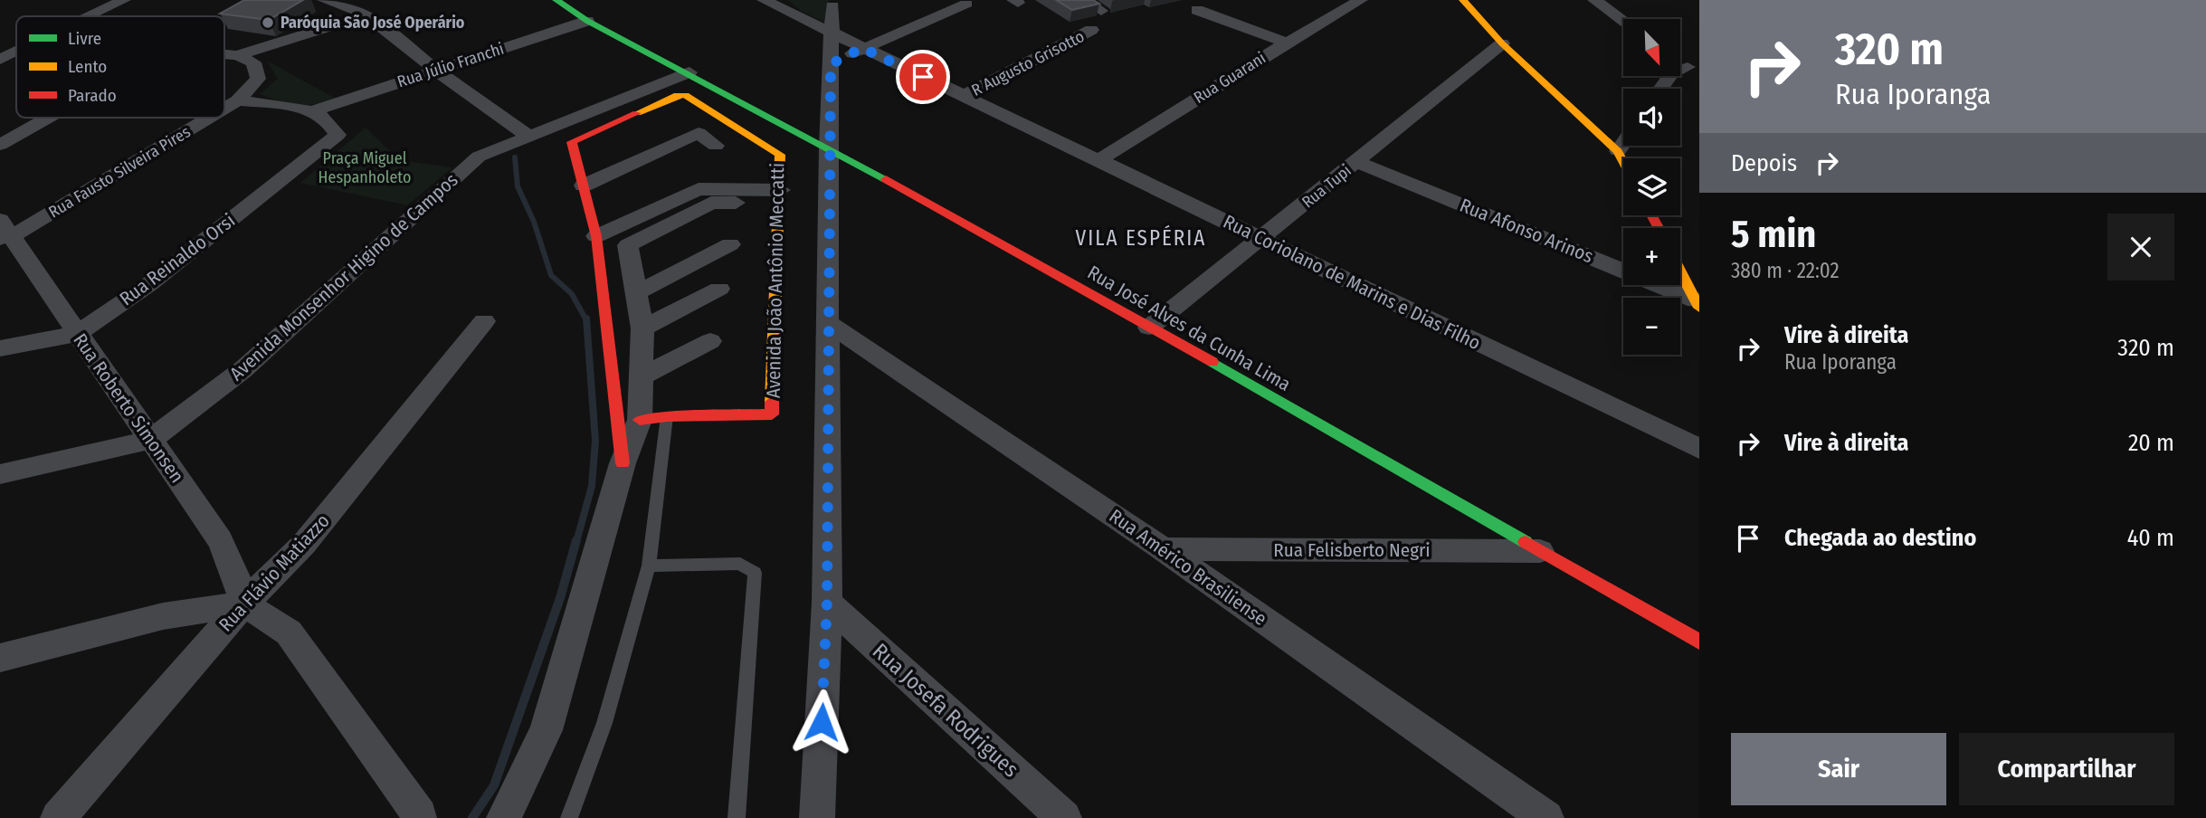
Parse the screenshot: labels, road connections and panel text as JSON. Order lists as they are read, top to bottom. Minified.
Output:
{"streets":{"street":["R Augusto Grisotto","Rua Júlio Franchi","Rua Guarani","Rua Fausto Silveira Pires","Rua Tupi","Rua Afonso Arinos","Rua Reinaldo Orsi","Avenida Monsenhor Higino de Campos","Avenida João Antônio Meccatti","Rua Coriolano de Marins e Dias Filho","Rua José Alves da Cunha Lima","Rua Roberto Simonsen","Rua Felisberto Negri","Rua Américo Brasiliense","Rua Flávio Matiazzo","Rua Josefa Rodrigues"]},"crossings":[["R Augusto Grisotto","Rua Coriolano de Marins e Dias Filho"],["Rua Júlio Franchi","Rua Reinaldo Orsi"],["Rua Júlio Franchi","Rua José Alves da Cunha Lima"],["Rua Guarani","Rua Coriolano de Marins e Dias Filho"],["Rua Fausto Silveira Pires","Rua Roberto Simonsen"],["Rua Tupi","Rua Afonso Arinos"],["Rua Tupi","Rua Coriolano de Marins e Dias Filho"],["Rua Tupi","Rua José Alves da Cunha Lima"],["Rua Reinaldo Orsi","Rua Roberto Simonsen"],["Avenida Monsenhor Higino de Campos","Rua José Alves da Cunha Lima"],["Avenida Monsenhor Higino de Campos","Rua Roberto Simonsen"],["Rua José Alves da Cunha Lima","Rua Felisberto Negri"],["Rua Roberto Simonsen","Rua Flávio Matiazzo"],["Rua Felisberto Negri","Rua Américo Brasiliense"]],"districts":["VILA ESPÉRIA"],"parks":["Praça Miguel Hespanholeto"],"places":["Paróquia São José Operário"],"legend":["Livre","Lento","Parado"],"north":"bottom right","page":{"turn":["320 m","Rua Iporanga"],"map_buttons":["+","−"],"then":"Depois","heading":["5 min","380 m · 22:02"],"list":[{"name":"Vire à direita","note":"Rua Iporanga","value":"320 m"},{"name":"Vire à direita","value":"20 m"},{"name":"Chegada ao destino","value":"40 m"}],"buttons":["Sair","Compartilhar"]}}
